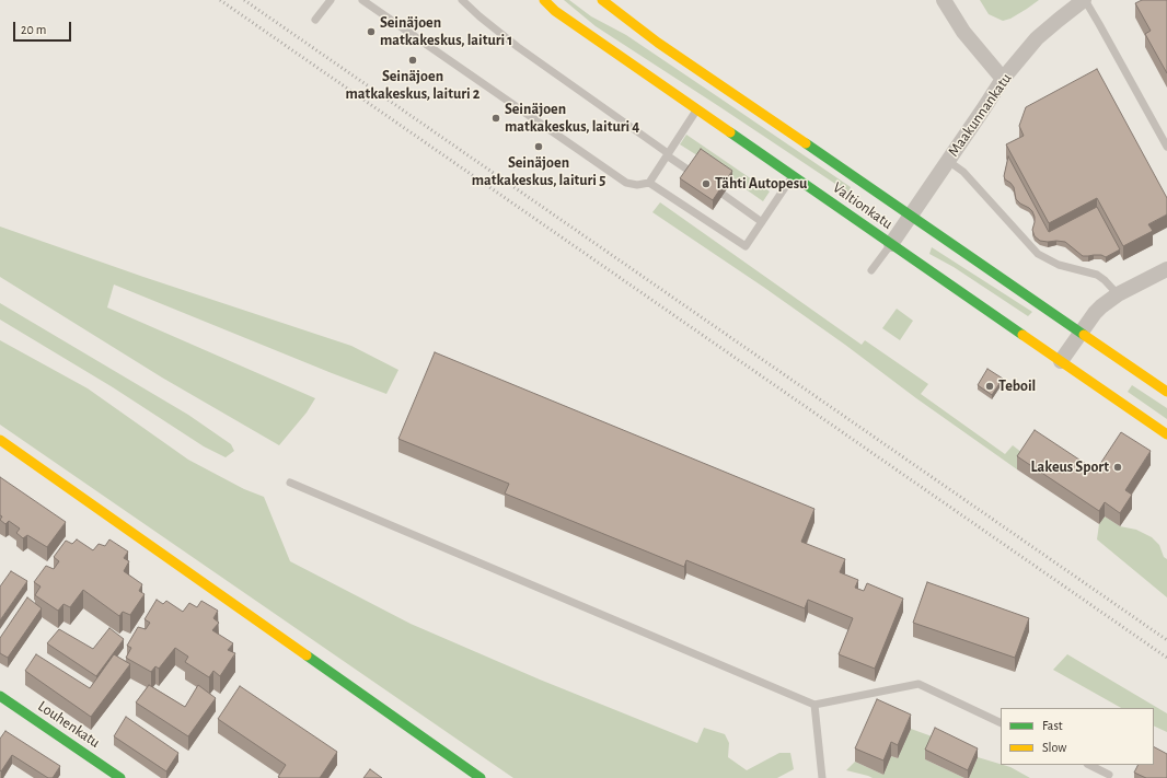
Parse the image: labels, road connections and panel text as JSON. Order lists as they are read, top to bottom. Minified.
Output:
{"streets":{"main road":["Valtionkatu","Louhenkatu"],"street":["Maakunnankatu"]},"crossings":[["Maakunnankatu","Valtionkatu"]],"places":["Seinäjoen matkakeskus, laituri 1","Seinäjoen matkakeskus, laituri 2","Seinäjoen matkakeskus, laituri 4","Seinäjoen matkakeskus, laituri 5","Tähti Autopesu","Teboil","Lakeus Sport"],"legend":["Fast","Slow"],"scale_bar":"20 m"}
